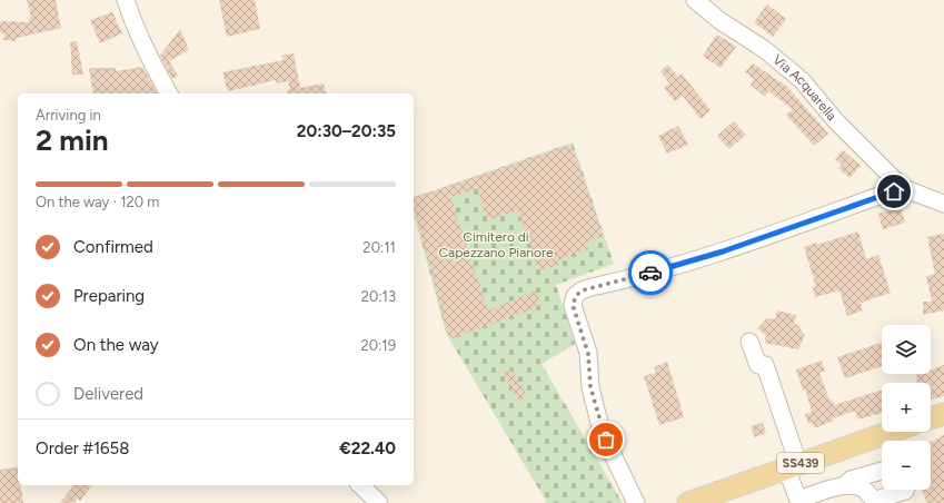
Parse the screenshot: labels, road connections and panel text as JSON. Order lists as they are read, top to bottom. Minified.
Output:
{"streets":{"main road":["SS439"],"street":["Via Acquarella"]},"parks":["Cimitero di Capezzano Pianore"],"page":{"heading":["2 min","Arriving in","20:30–20:35"],"panel":["Order #1658","€22.40"],"bar":"On the way · 120 m","list":[["Confirmed","20:11"],["Preparing","20:13"],["On the way","20:19"],"Delivered"],"map_buttons":["+","−"]}}
